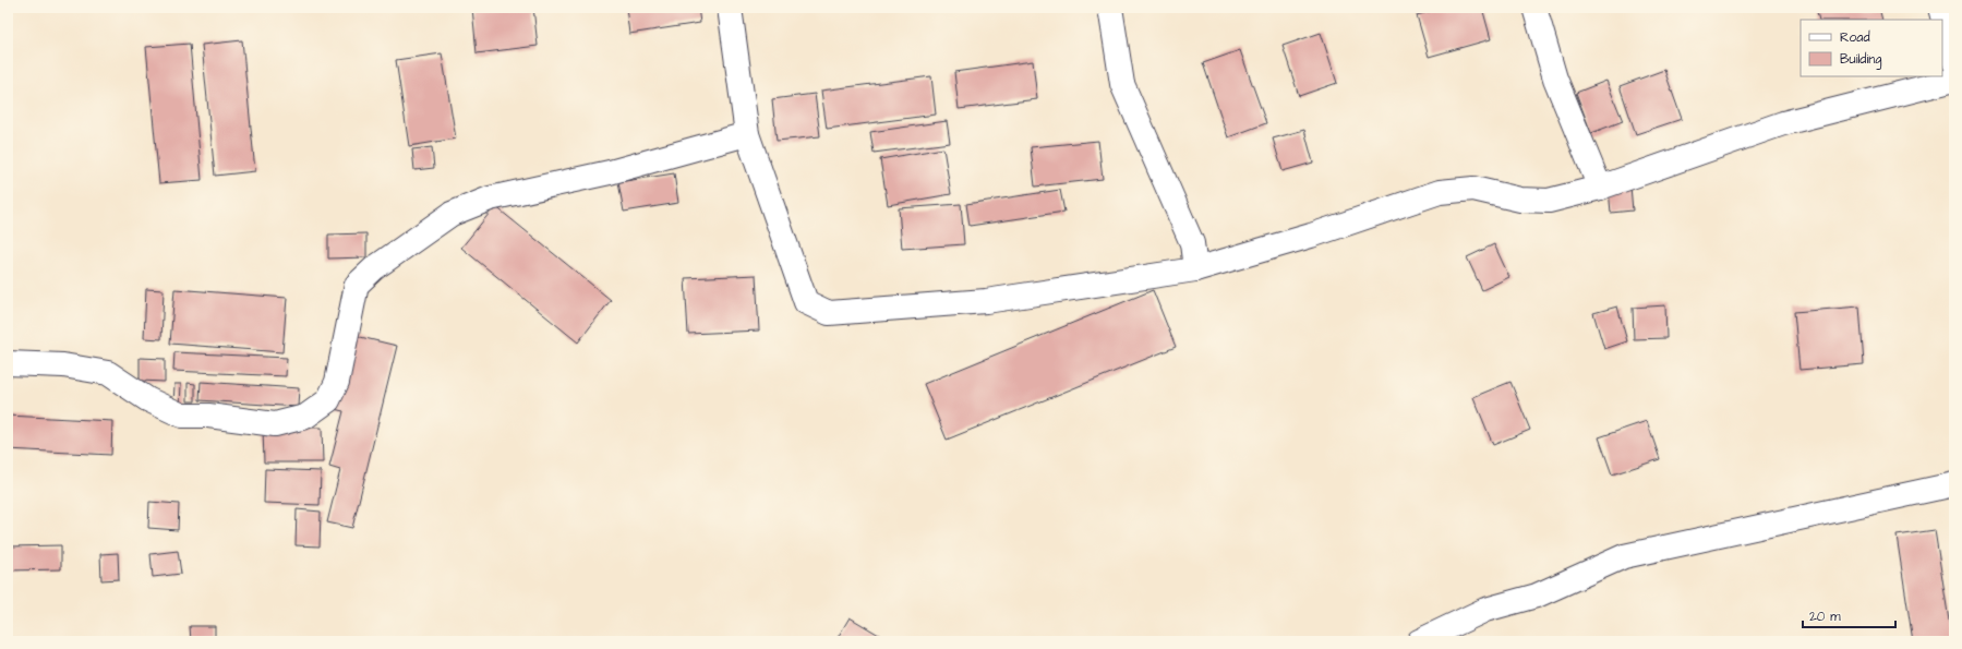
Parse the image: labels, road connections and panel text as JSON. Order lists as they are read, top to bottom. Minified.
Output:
{"legend":["Road","Building"],"scale_bar":"20 m"}
